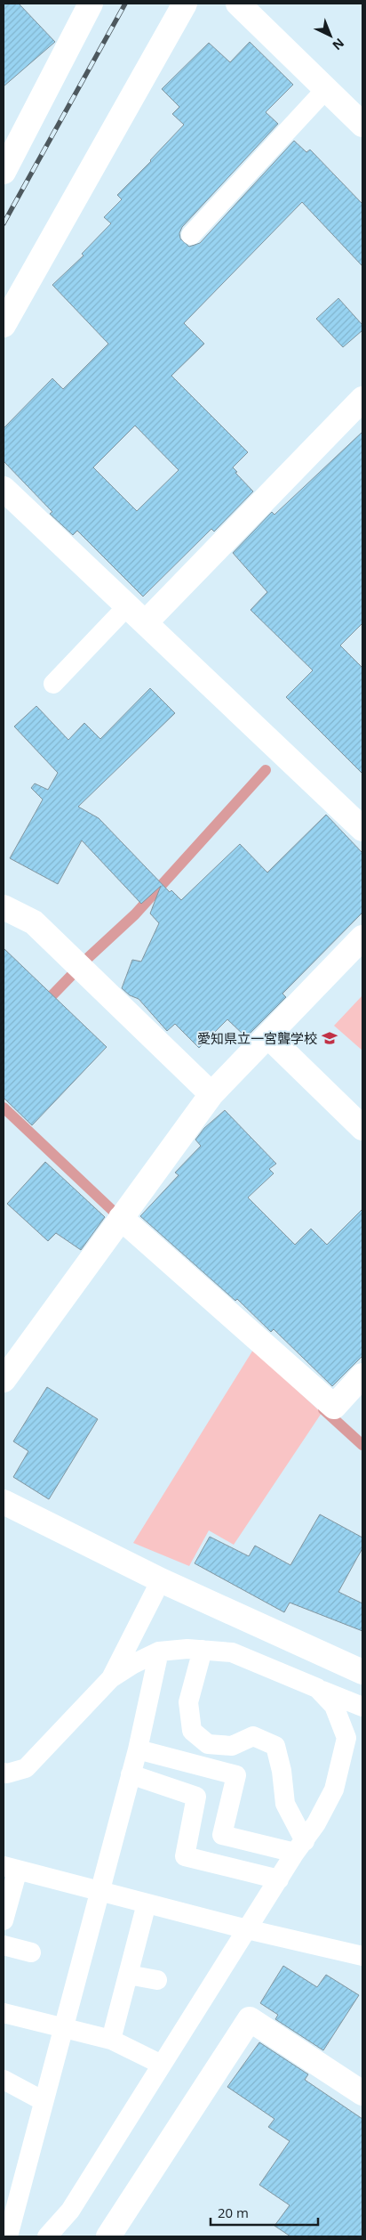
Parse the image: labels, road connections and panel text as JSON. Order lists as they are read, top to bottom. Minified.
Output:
{"places":{"school or university":["愛知県立一宮聾学校"]},"scale_bar":"20 m","north":"bottom right"}
